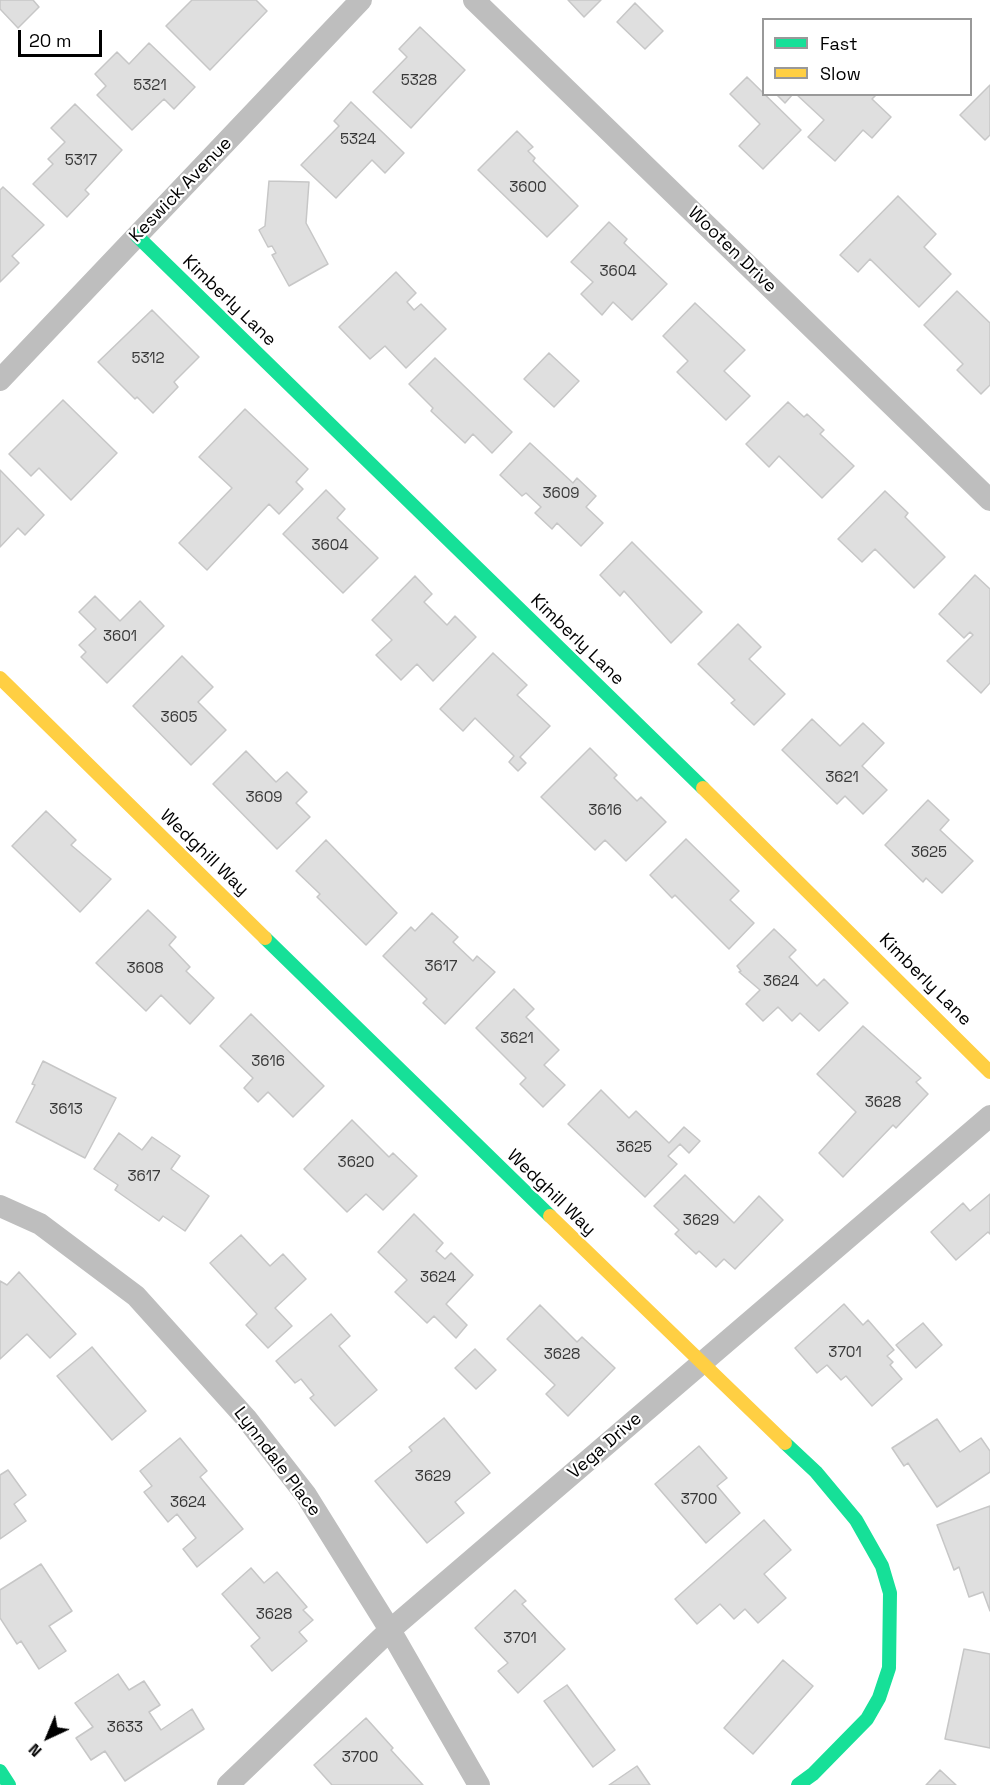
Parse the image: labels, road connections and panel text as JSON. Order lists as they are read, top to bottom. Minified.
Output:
{"streets":{"street":["Keswick Avenue","Wooten Drive","Kimberly Lane","Wedghill Way","Vega Drive","Lynndale Place"]},"crossings":[["Keswick Avenue","Kimberly Lane"],["Wedghill Way","Vega Drive"],["Vega Drive","Lynndale Place"]],"house_numbers":["5328","5321","5324","5317","3600","3604","5312","3609","3604","3601","3605","3621","3609","3616","3625","3617","3608","3624","3621","3616","3628","3613","3625","3620","3617","3629","3624","3701","3628","3629","3700","3624","3628","3701","3633","3700"],"legend":["Fast","Slow"],"scale_bar":"20 m","north":"bottom left"}
